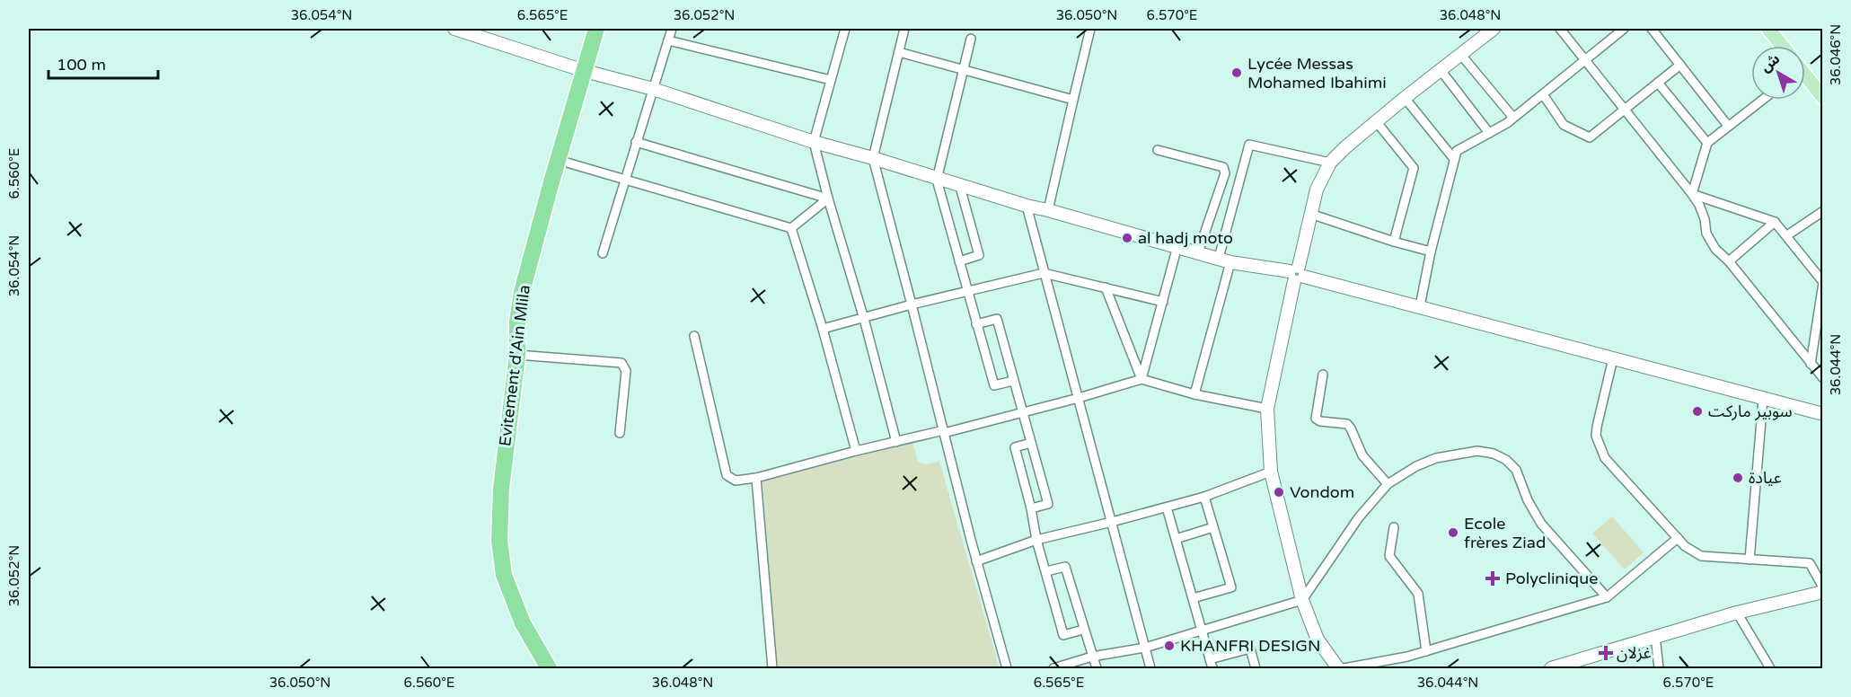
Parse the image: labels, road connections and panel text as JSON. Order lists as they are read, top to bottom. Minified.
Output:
{"streets":{"highway":["Evitement d'Ain Mlila"]},"places":{"other":["Lycée Messas Mohamed Ibahimi","al hadj moto","سوبير ماركت","عيادة","Vondom","Ecole frères Ziad","KHANFRI DESIGN"],"health":["Polyclinique","غزلان"]},"scale_bar":"100 m","north":"top left","coordinates":["36.054°N","6.565°E","36.052°N","36.050°N","6.570°E","36.048°N","36.046°N","6.560°E","36.044°N"]}
